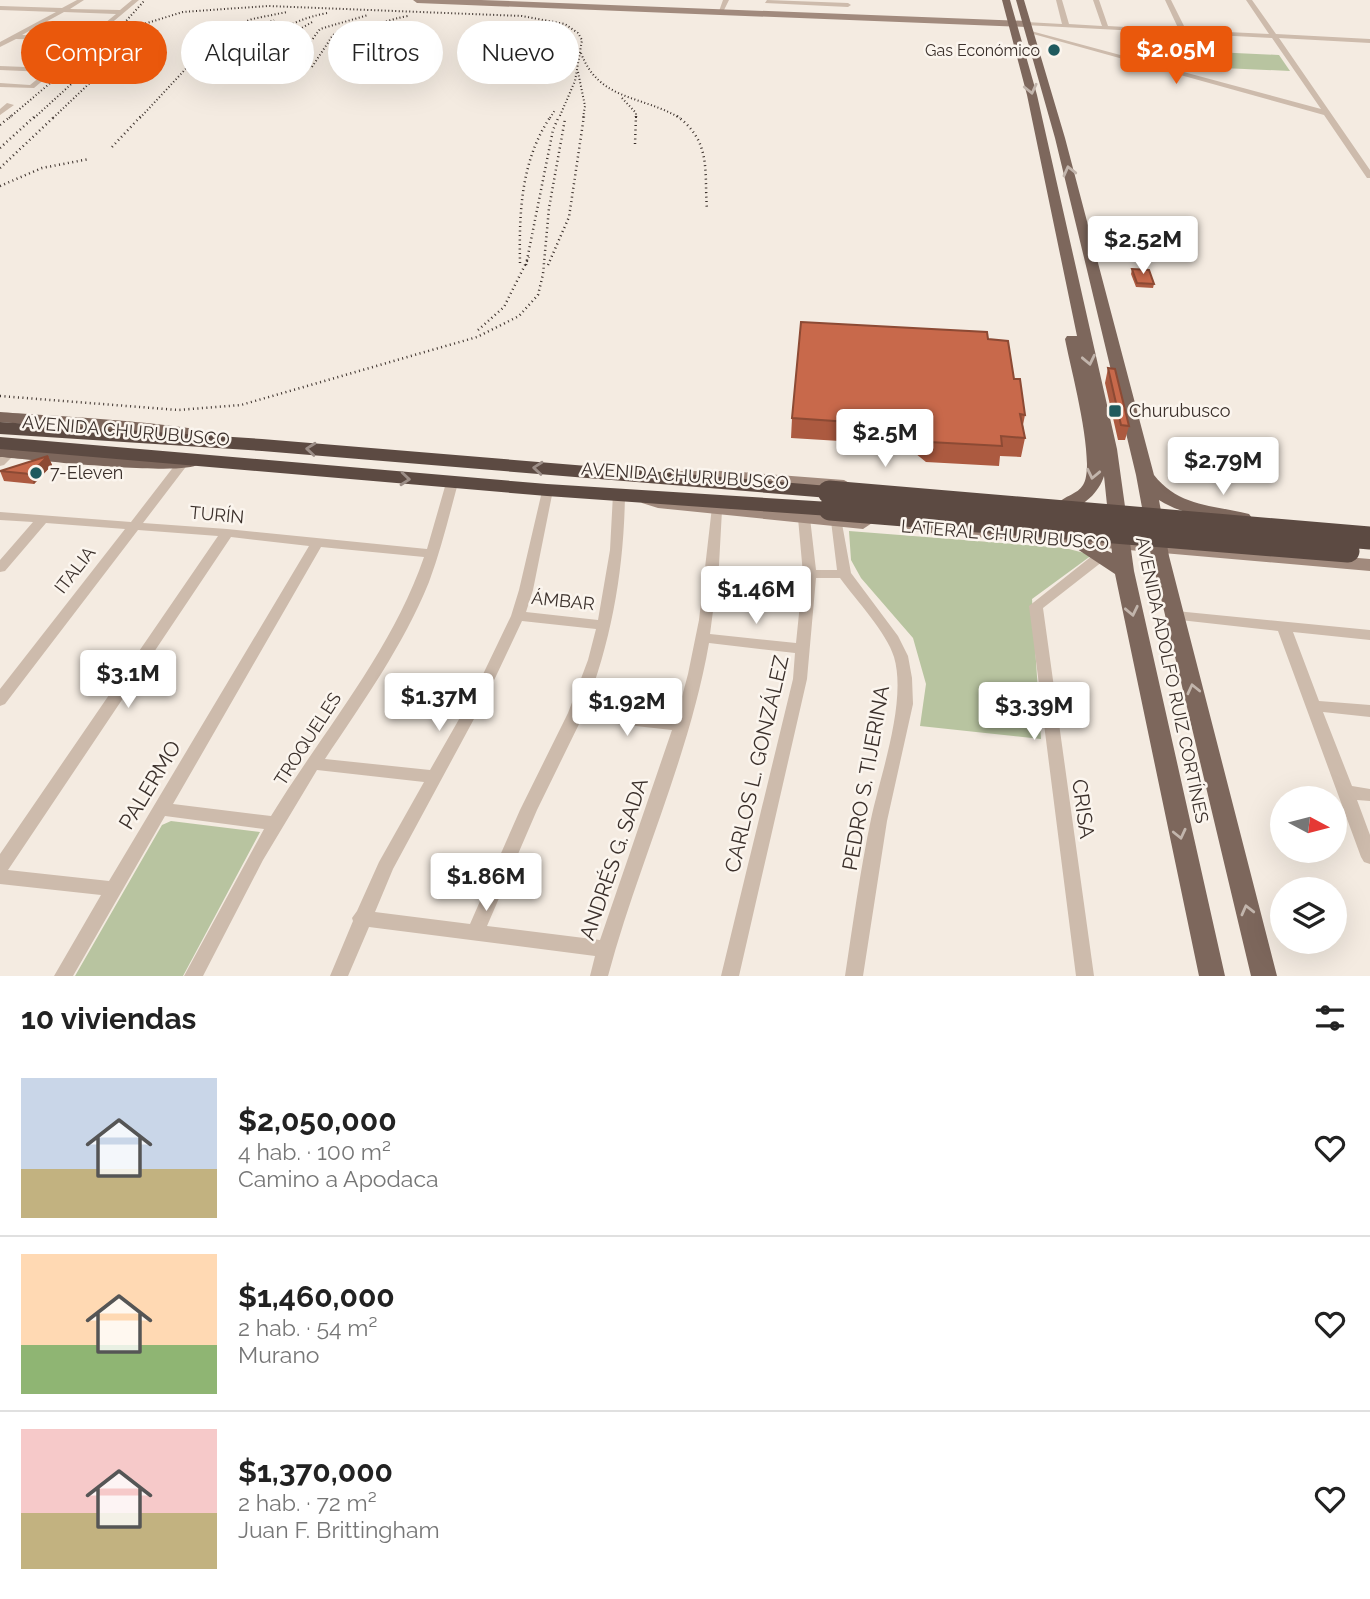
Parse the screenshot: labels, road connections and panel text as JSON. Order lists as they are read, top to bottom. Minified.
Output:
{"streets":{"highway":["AVENIDA CHURUBUSCO"],"main road":["AVENIDA ADOLFO RUIZ CORTÍNES"],"street":["TURÍN","LATERAL CHURUBUSCO","ITALIA","ÁMBAR","TROQUELES","CARLOS L. GONZÁLEZ","PEDRO S. TIJERINA","PALERMO","CRISA","ANDRÉS G. SADA"]},"crossings":[["AVENIDA CHURUBUSCO","LATERAL CHURUBUSCO"],["AVENIDA CHURUBUSCO","ITALIA"],["AVENIDA CHURUBUSCO","TROQUELES"],["AVENIDA CHURUBUSCO","PEDRO S. TIJERINA"],["TURÍN","ITALIA"],["TURÍN","TROQUELES"],["TURÍN","PALERMO"],["LATERAL CHURUBUSCO","AVENIDA ADOLFO RUIZ CORTÍNES"],["LATERAL CHURUBUSCO","CARLOS L. GONZÁLEZ"],["LATERAL CHURUBUSCO","PEDRO S. TIJERINA"],["LATERAL CHURUBUSCO","CRISA"],["LATERAL CHURUBUSCO","ANDRÉS G. SADA"],["AVENIDA ADOLFO RUIZ CORTÍNES","CRISA"]],"places":{"other":["Gas Económico","7-Eleven"],"transit":["Churubusco"]},"north":"right","page":{"chip":["Comprar","Alquilar","Filtros","Nuevo"],"price":["$2.05M","$2.52M","$2.5M","$2.79M","$1.46M","$3.1M","$1.37M","$1.92M","$3.39M","$1.86M"],"heading":"10 viviendas","list":[{"name":"$2,050,000","note":"4 hab. · 100 m² · Camino a Apodaca"},{"name":"$1,460,000","note":"2 hab. · 54 m² · Murano"},{"name":"$1,370,000","note":"2 hab. · 72 m² · Juan F. Brittingham"}]}}
